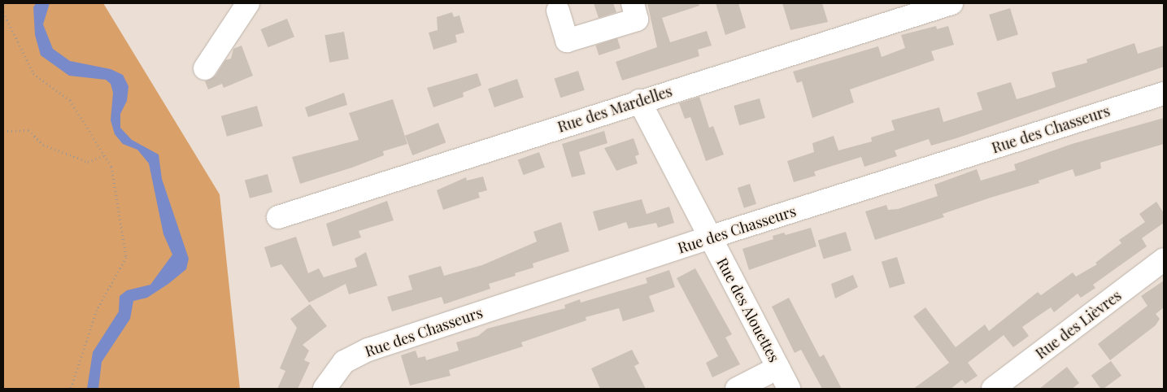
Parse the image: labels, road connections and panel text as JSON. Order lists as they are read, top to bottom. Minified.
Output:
{"streets":{"street":["Rue des Mardelles","Rue des Chasseurs","Rue des Alouettes","Rue des Lièvres"]},"crossings":[["Rue des Mardelles","Rue des Alouettes"],["Rue des Chasseurs","Rue des Alouettes"]]}
